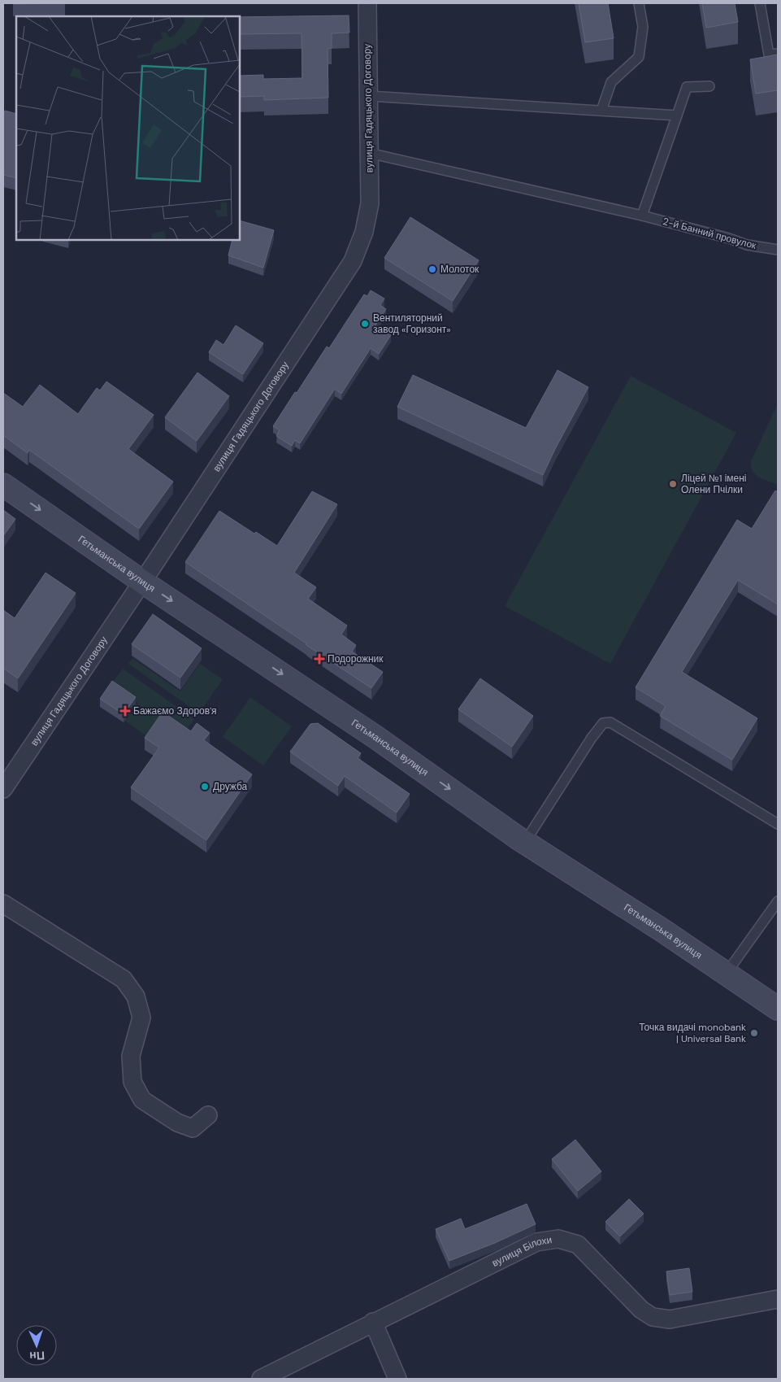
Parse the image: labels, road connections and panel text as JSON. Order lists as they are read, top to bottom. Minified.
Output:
{"streets":{"street":["вулиця Гадяцького Договору","Гетьманська вулиця","вулиця Білохи"],"lane":["2-й Банний провулок"]},"crossings":[["вулиця Гадяцького Договору","2-й Банний провулок"],["вулиця Гадяцького Договору","Гетьманська вулиця"]],"one_way":["Гетьманська вулиця"],"places":{"other":["Молоток","Вентиляторний завод «Горизонт»","Ліцей №1 імені Олени Пчілки","Дружба","Точка видачі monobank | Universal Bank"],"health":["Подорожник","Бажаємо Здоров'я"]},"north":"bottom"}
